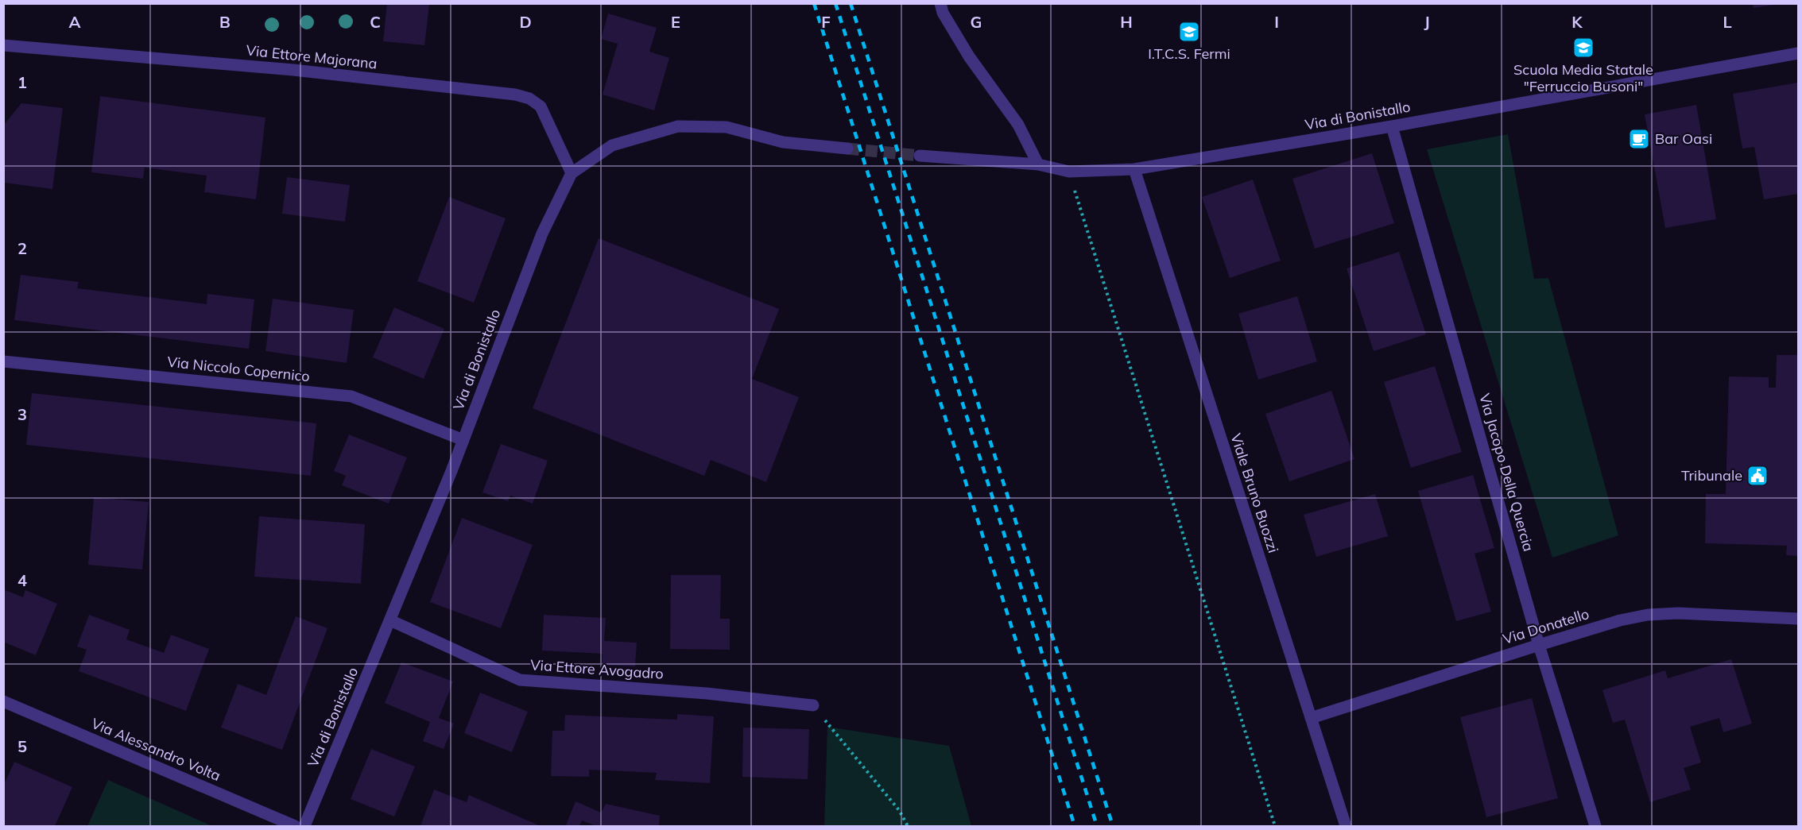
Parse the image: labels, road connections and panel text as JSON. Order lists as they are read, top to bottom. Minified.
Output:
{"streets":{"street":["Via Ettore Majorana","Via di Bonistallo","Via Niccolo Copernico","Via Jacopo Della Quercia","Viale Bruno Buozzi","Via Donatello","Via Ettore Avogadro","Via Alessandro Volta"]},"crossings":[["Via Ettore Majorana","Via di Bonistallo"],["Via di Bonistallo","Via Niccolo Copernico"],["Via di Bonistallo","Via Jacopo Della Quercia"],["Via di Bonistallo","Viale Bruno Buozzi"],["Via di Bonistallo","Via Ettore Avogadro"],["Via Jacopo Della Quercia","Via Donatello"],["Viale Bruno Buozzi","Via Donatello"]],"places":{"school or university":["I.T.C.S. Fermi","Scuola Media Statale \"Ferruccio Busoni\""],"cafe":["Bar Oasi"],"public building":["Tribunale"]},"grid":{"columns":["A","B","C","D","E","F","G","H","I","J","K","L"],"rows":["1","2","3","4","5"]}}
